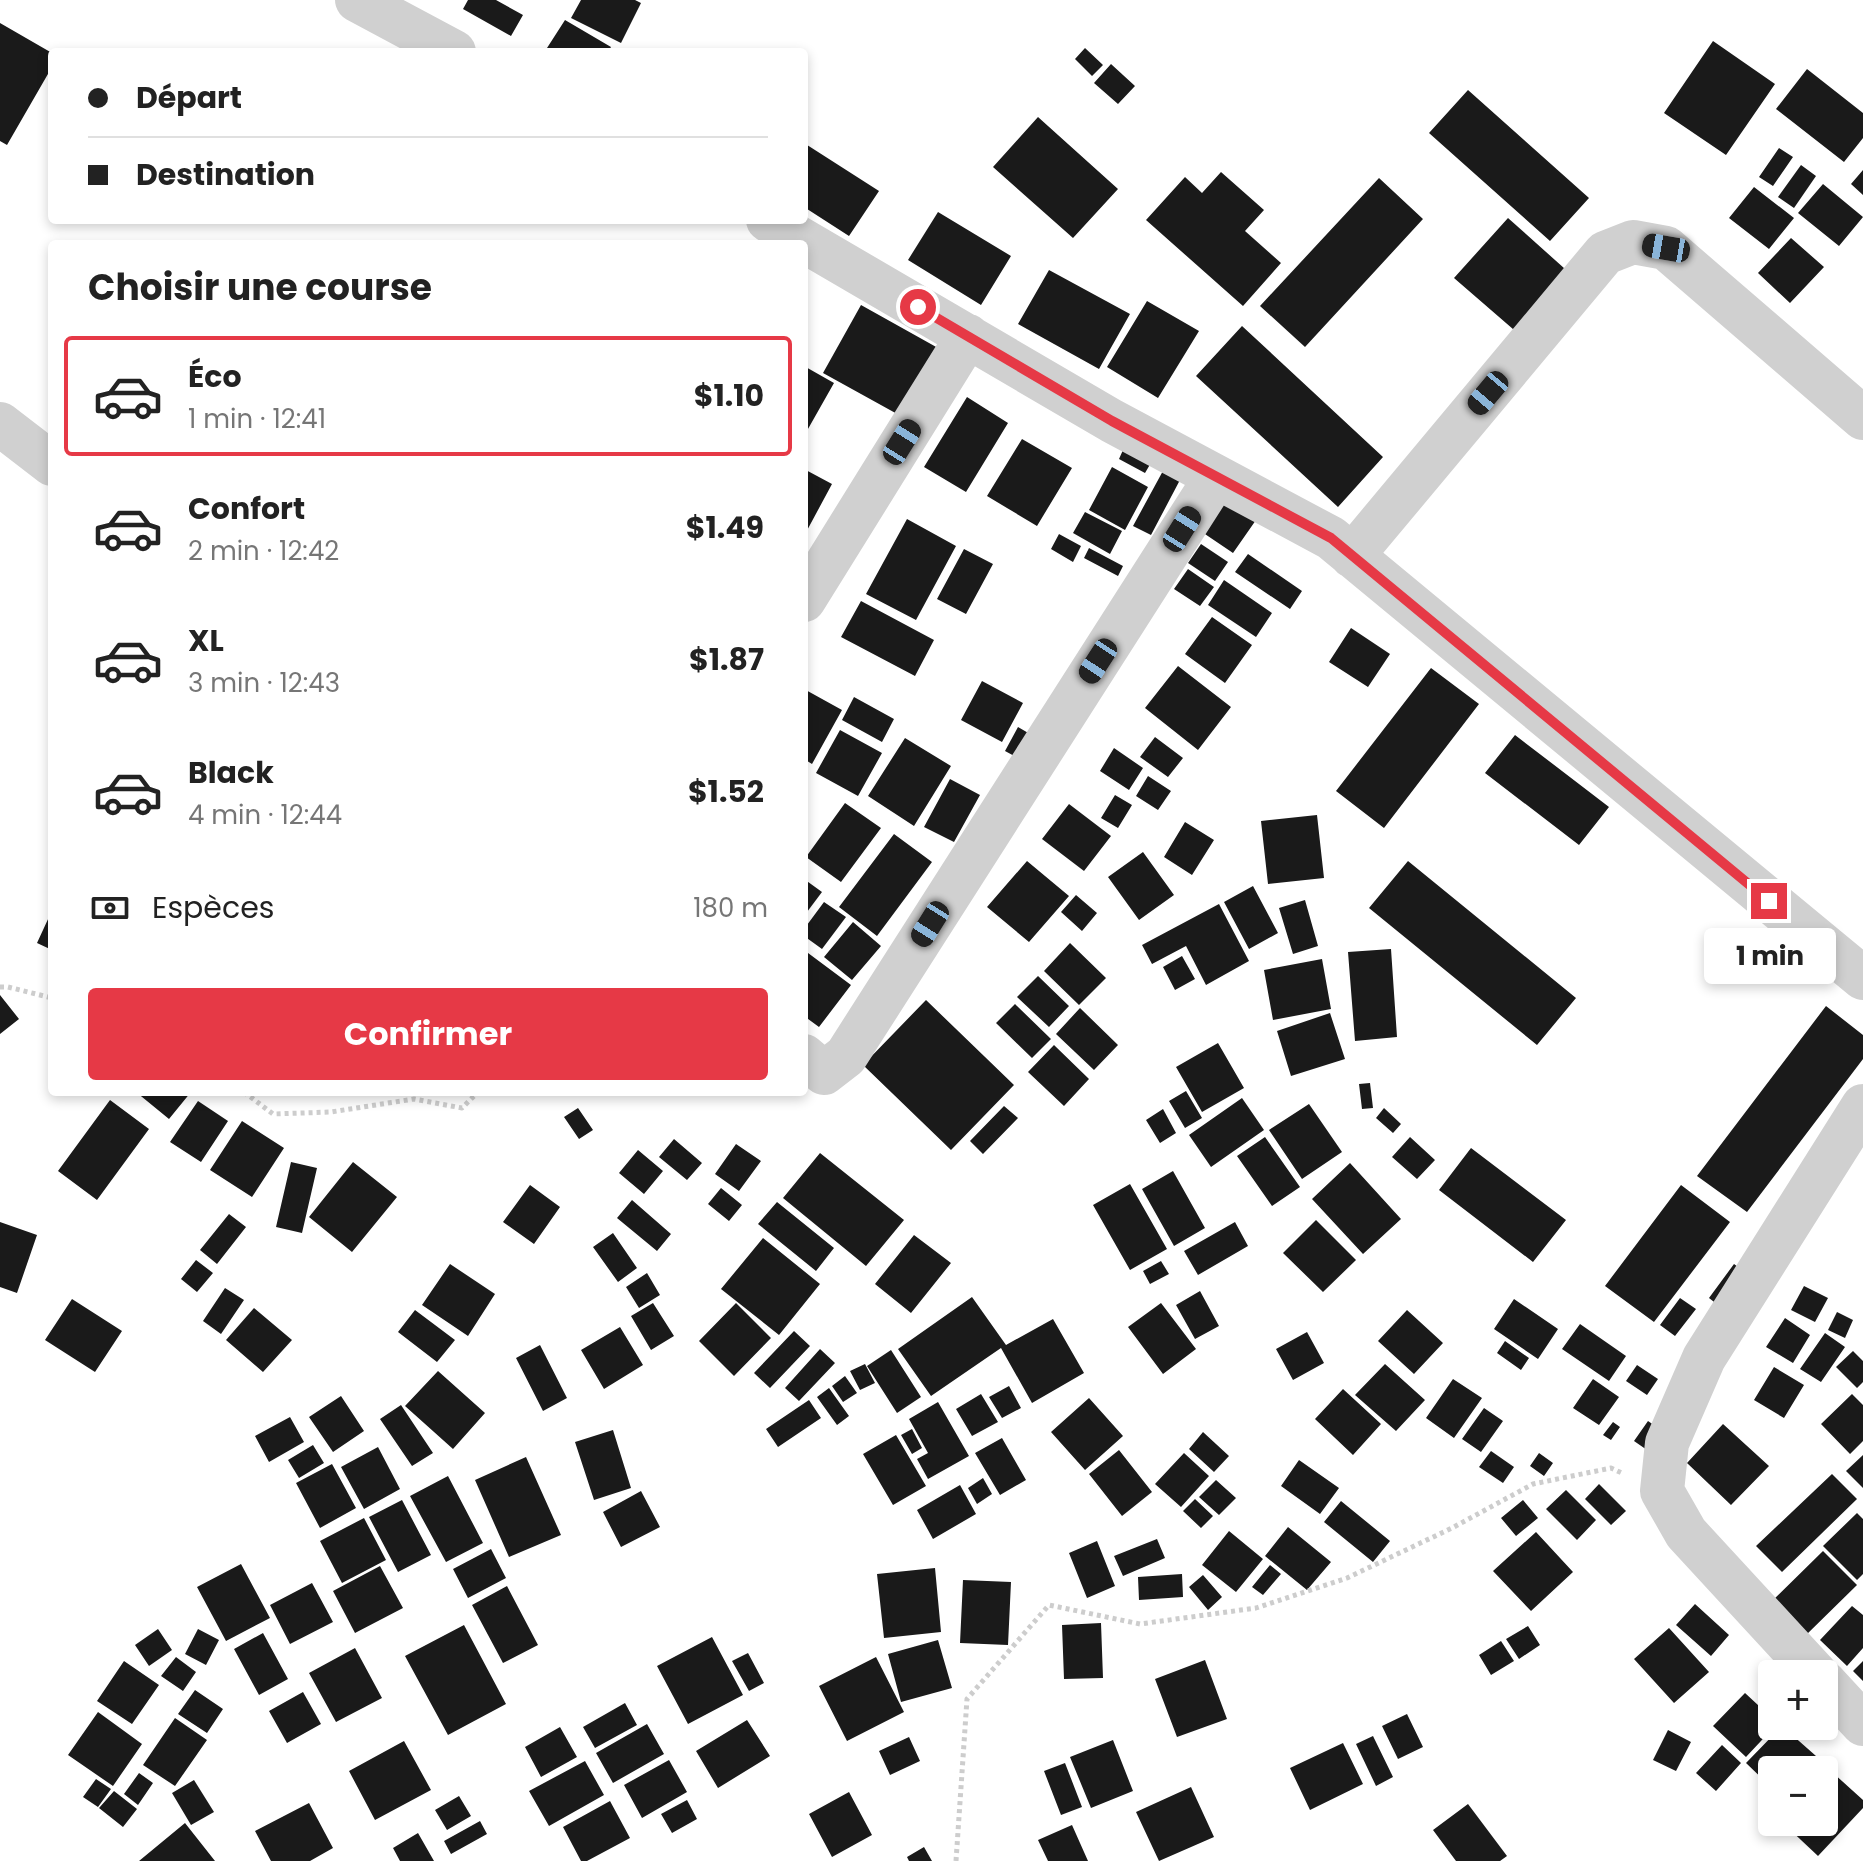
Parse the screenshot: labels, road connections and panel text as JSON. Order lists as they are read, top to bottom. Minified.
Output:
{"page":{"banner":["Départ","Destination"],"heading":"Choisir une course","list":[{"name":"Éco","note":"1 min · 12:41","value":"$1.10"},{"name":"Confort","note":"2 min · 12:42","value":"$1.49"},{"name":"XL","note":"3 min · 12:43","value":"$1.87"},{"name":"Black","note":"4 min · 12:44","value":"$1.52"}],"pay":["Espèces","180 m"],"bubble":"1 min","buttons":"Confirmer","map_buttons":["+","−"]}}
